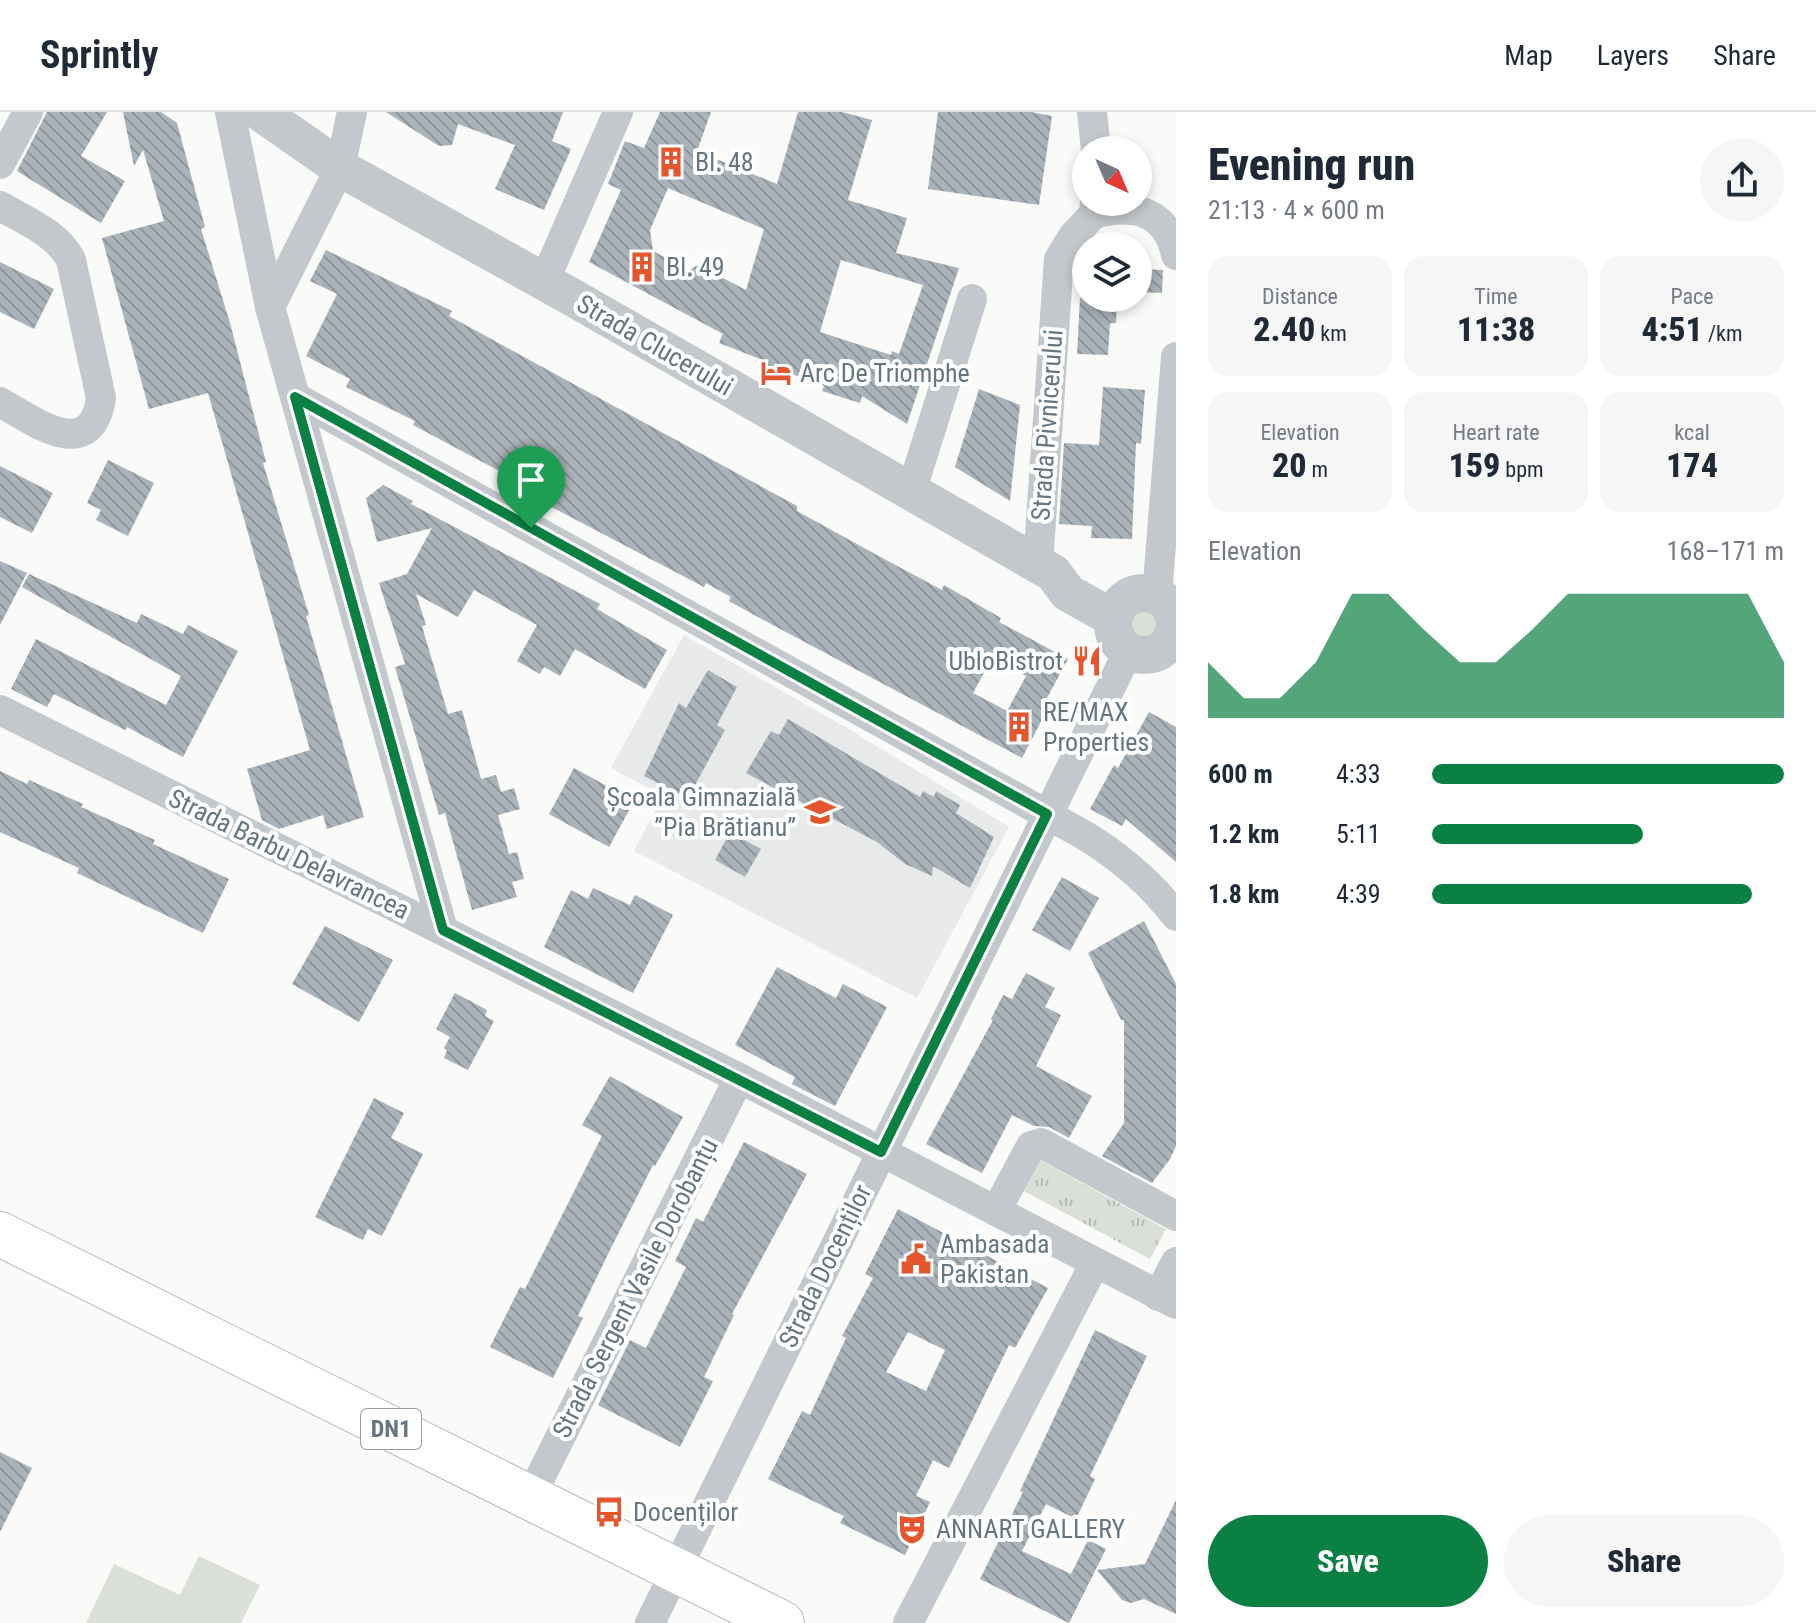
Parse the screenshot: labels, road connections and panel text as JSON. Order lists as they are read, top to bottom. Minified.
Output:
{"streets":{"main road":["DN1"],"street":["Strada Clucerului","Strada Pivnicerului","Strada Barbu Delavrancea","Strada Docenților","Strada Sergent Vasile Dorobanțu"]},"crossings":[["Strada Clucerului","Strada Pivnicerului"],["Strada Clucerului","Strada Docenților"],["Strada Barbu Delavrancea","Strada Docenților"],["Strada Barbu Delavrancea","Strada Sergent Vasile Dorobanțu"],["Strada Docenților","DN1"],["Strada Sergent Vasile Dorobanțu","DN1"]],"places":{"building":["Bl. 48","Bl. 49","RE/MAX Properties"],"hotel":["Arc De Triomphe"],"restaurant":["UbloBistrot"],"school or university":["Școala Gimnazială ”Pia Brătianu”"],"public building":["Ambasada Pakistan"],"bus stop":["Docenților"],"theatre":["ANNART GALLERY"]},"north":"bottom right","page":{"header":"Sprintly","nav":["Map","Layers","Share"],"heading":["Evening run","21:13 · 4 × 600 m"],"stats":[["Distance","2.40 km"],["Time","11:38"],["Pace","4:51 /km"],["Elevation","20 m"],["Heart rate","159 bpm"],["kcal","174"]],"chart":["Elevation","168–171 m"],"list":[{"name":"600 m","note":"4:33"},{"name":"1.2 km","note":"5:11"},{"name":"1.8 km","note":"4:39"}],"buttons":["Save","Share"]}}
